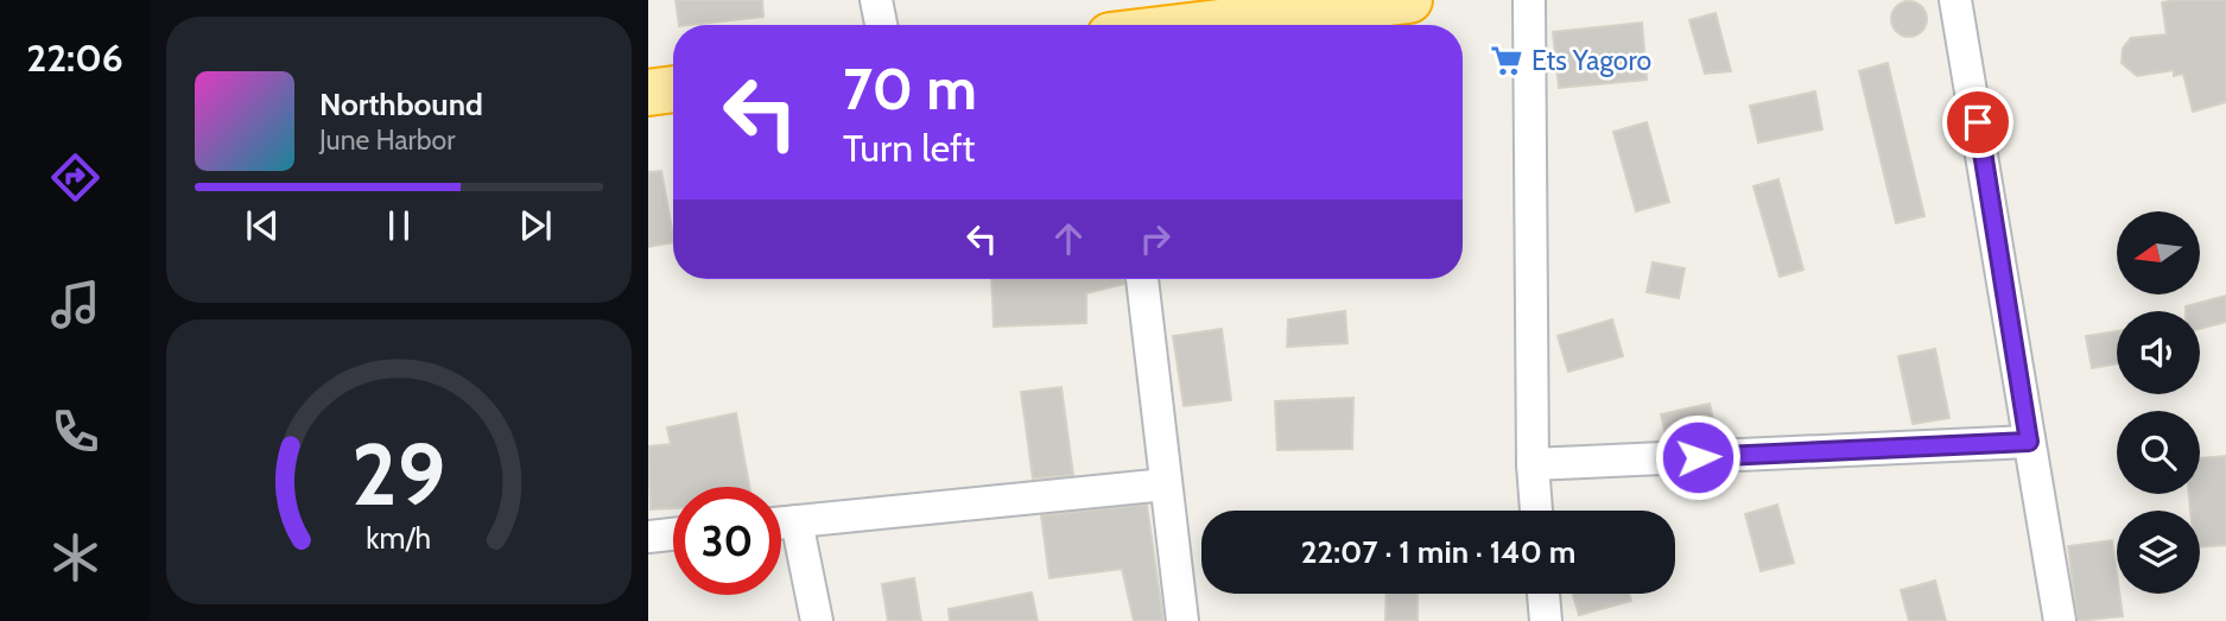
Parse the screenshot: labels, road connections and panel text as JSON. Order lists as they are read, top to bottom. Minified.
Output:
{"places":{"supermarket":["Ets Yagoro"]},"north":"left","page":{"tabs":"22:06","turn":["70 m","Turn left"],"song":["Northbound","June Harbor"],"limit":"30","trip":"22:07 · 1 min · 140 m","gauge":["29","km/h"]}}
